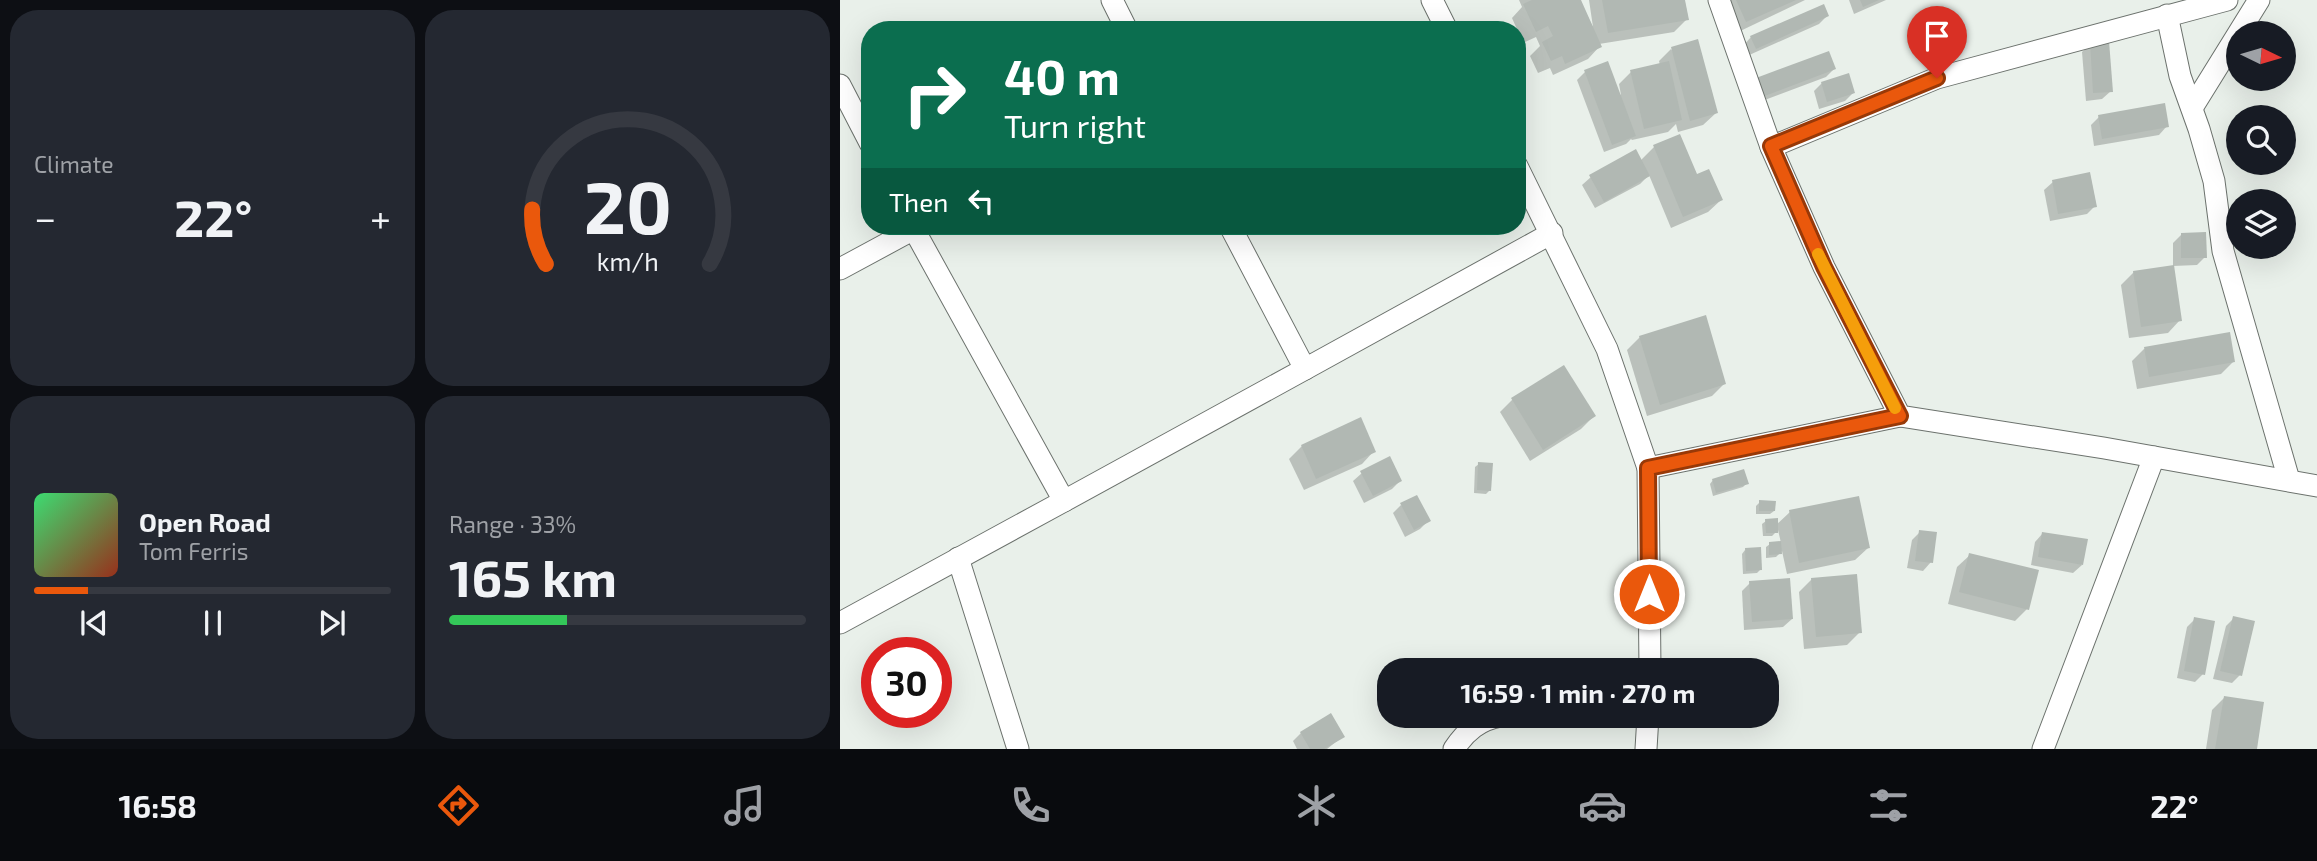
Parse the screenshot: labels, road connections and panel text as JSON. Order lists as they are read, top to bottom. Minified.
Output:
{"north":"right","page":{"tile":["Climate",["Range · 33%","165 km"]],"turn":["40 m","Turn right"],"then":"Then","heat":["−","22°","+"],"song":["Open Road","Tom Ferris"],"limit":"30","trip":"16:59 · 1 min · 270 m","tabs":["16:58","22°"],"gauge":["20","km/h"]}}
